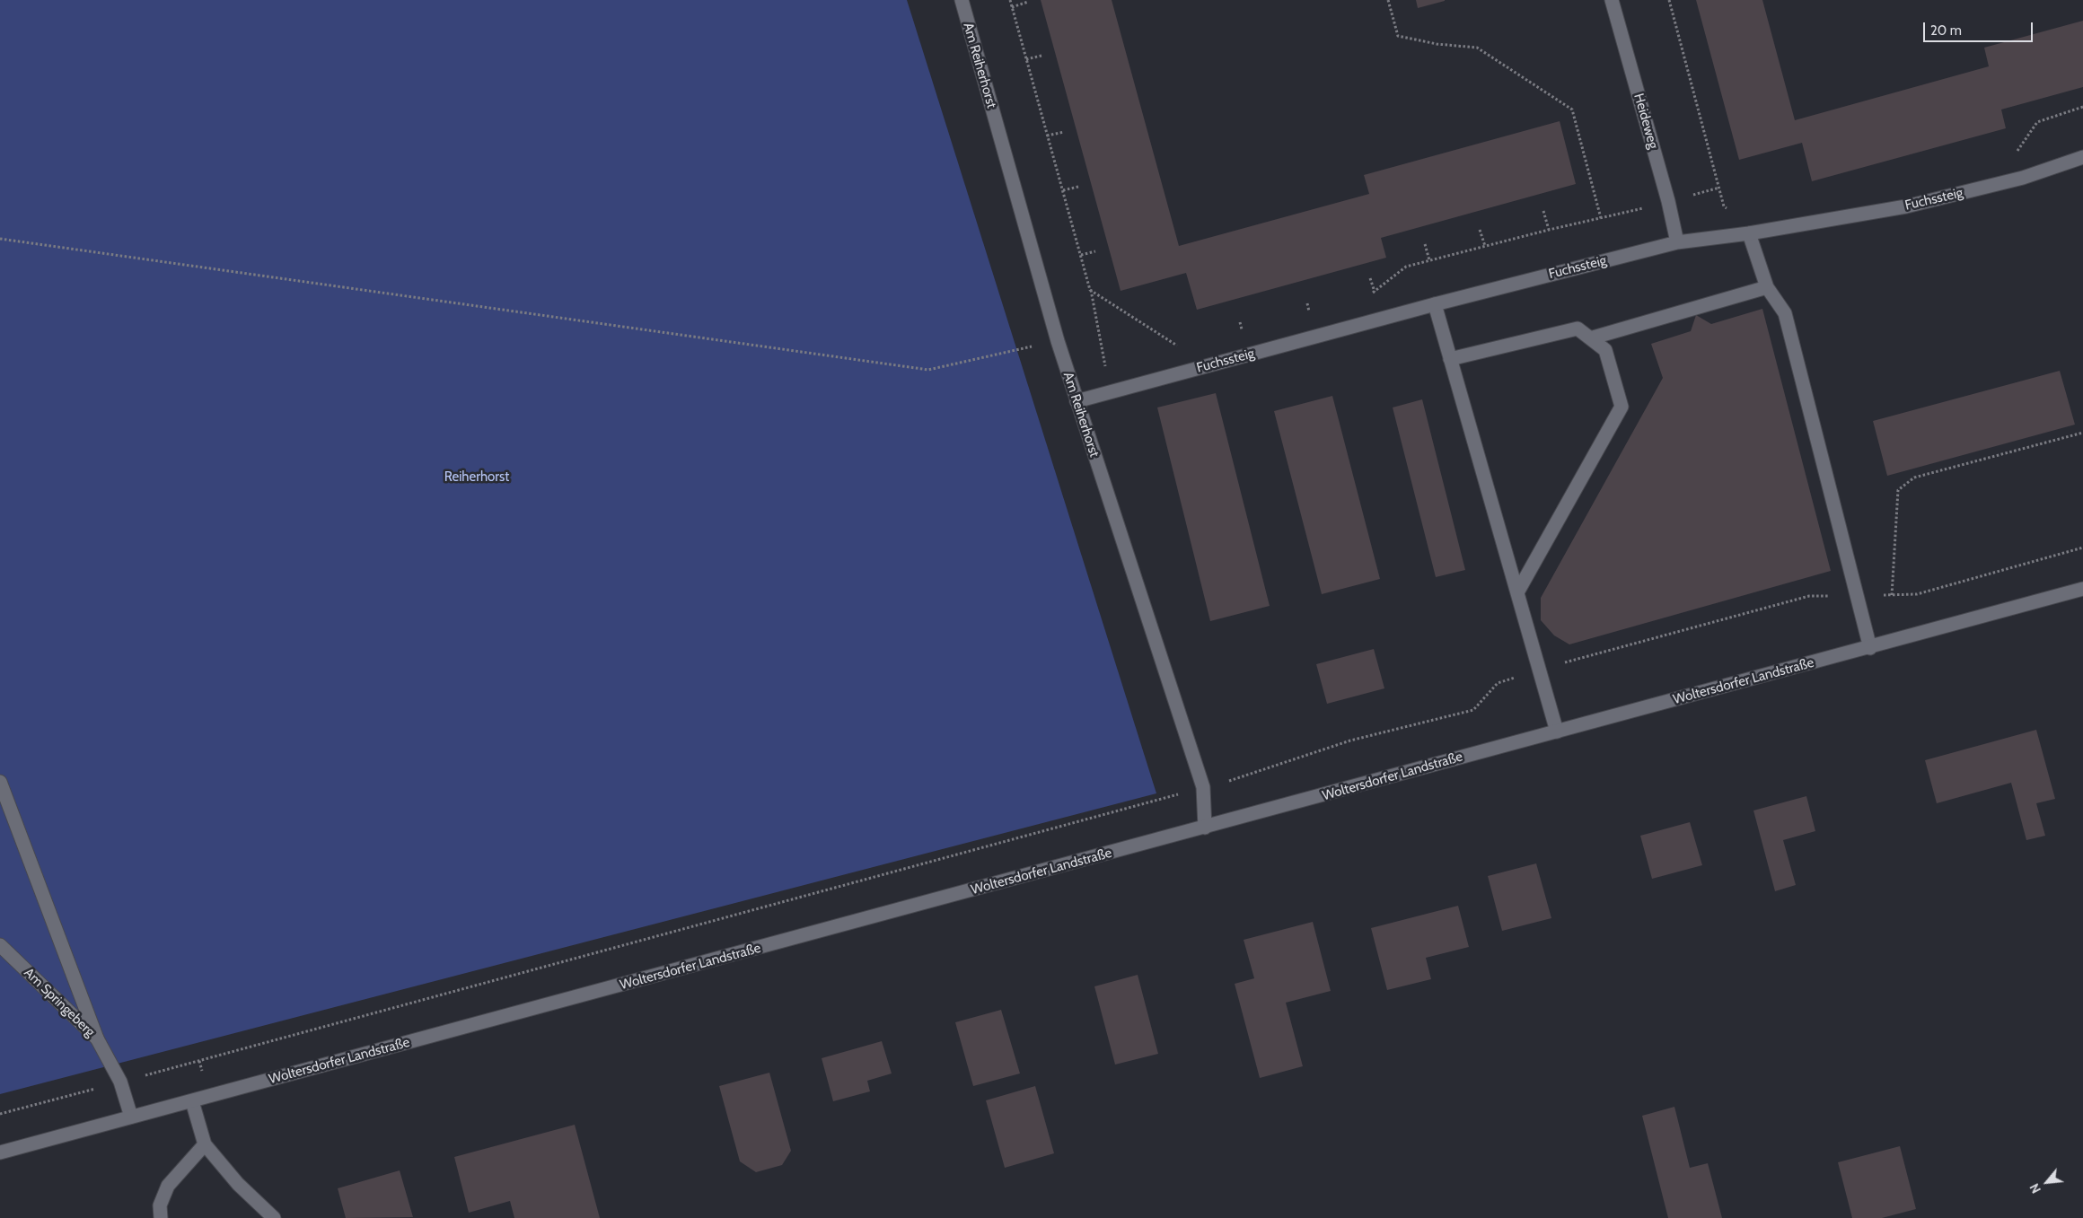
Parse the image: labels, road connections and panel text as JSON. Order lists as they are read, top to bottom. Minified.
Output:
{"streets":{"street":["Am Reiherhorst","Heideweg","Fuchssteig","Woltersdorfer Landstraße","Am Springeberg"]},"crossings":[["Am Reiherhorst","Fuchssteig"],["Am Reiherhorst","Woltersdorfer Landstraße"],["Heideweg","Fuchssteig"],["Woltersdorfer Landstraße","Am Springeberg"]],"parks":["Reiherhorst"],"scale_bar":"20 m","north":"bottom left"}
